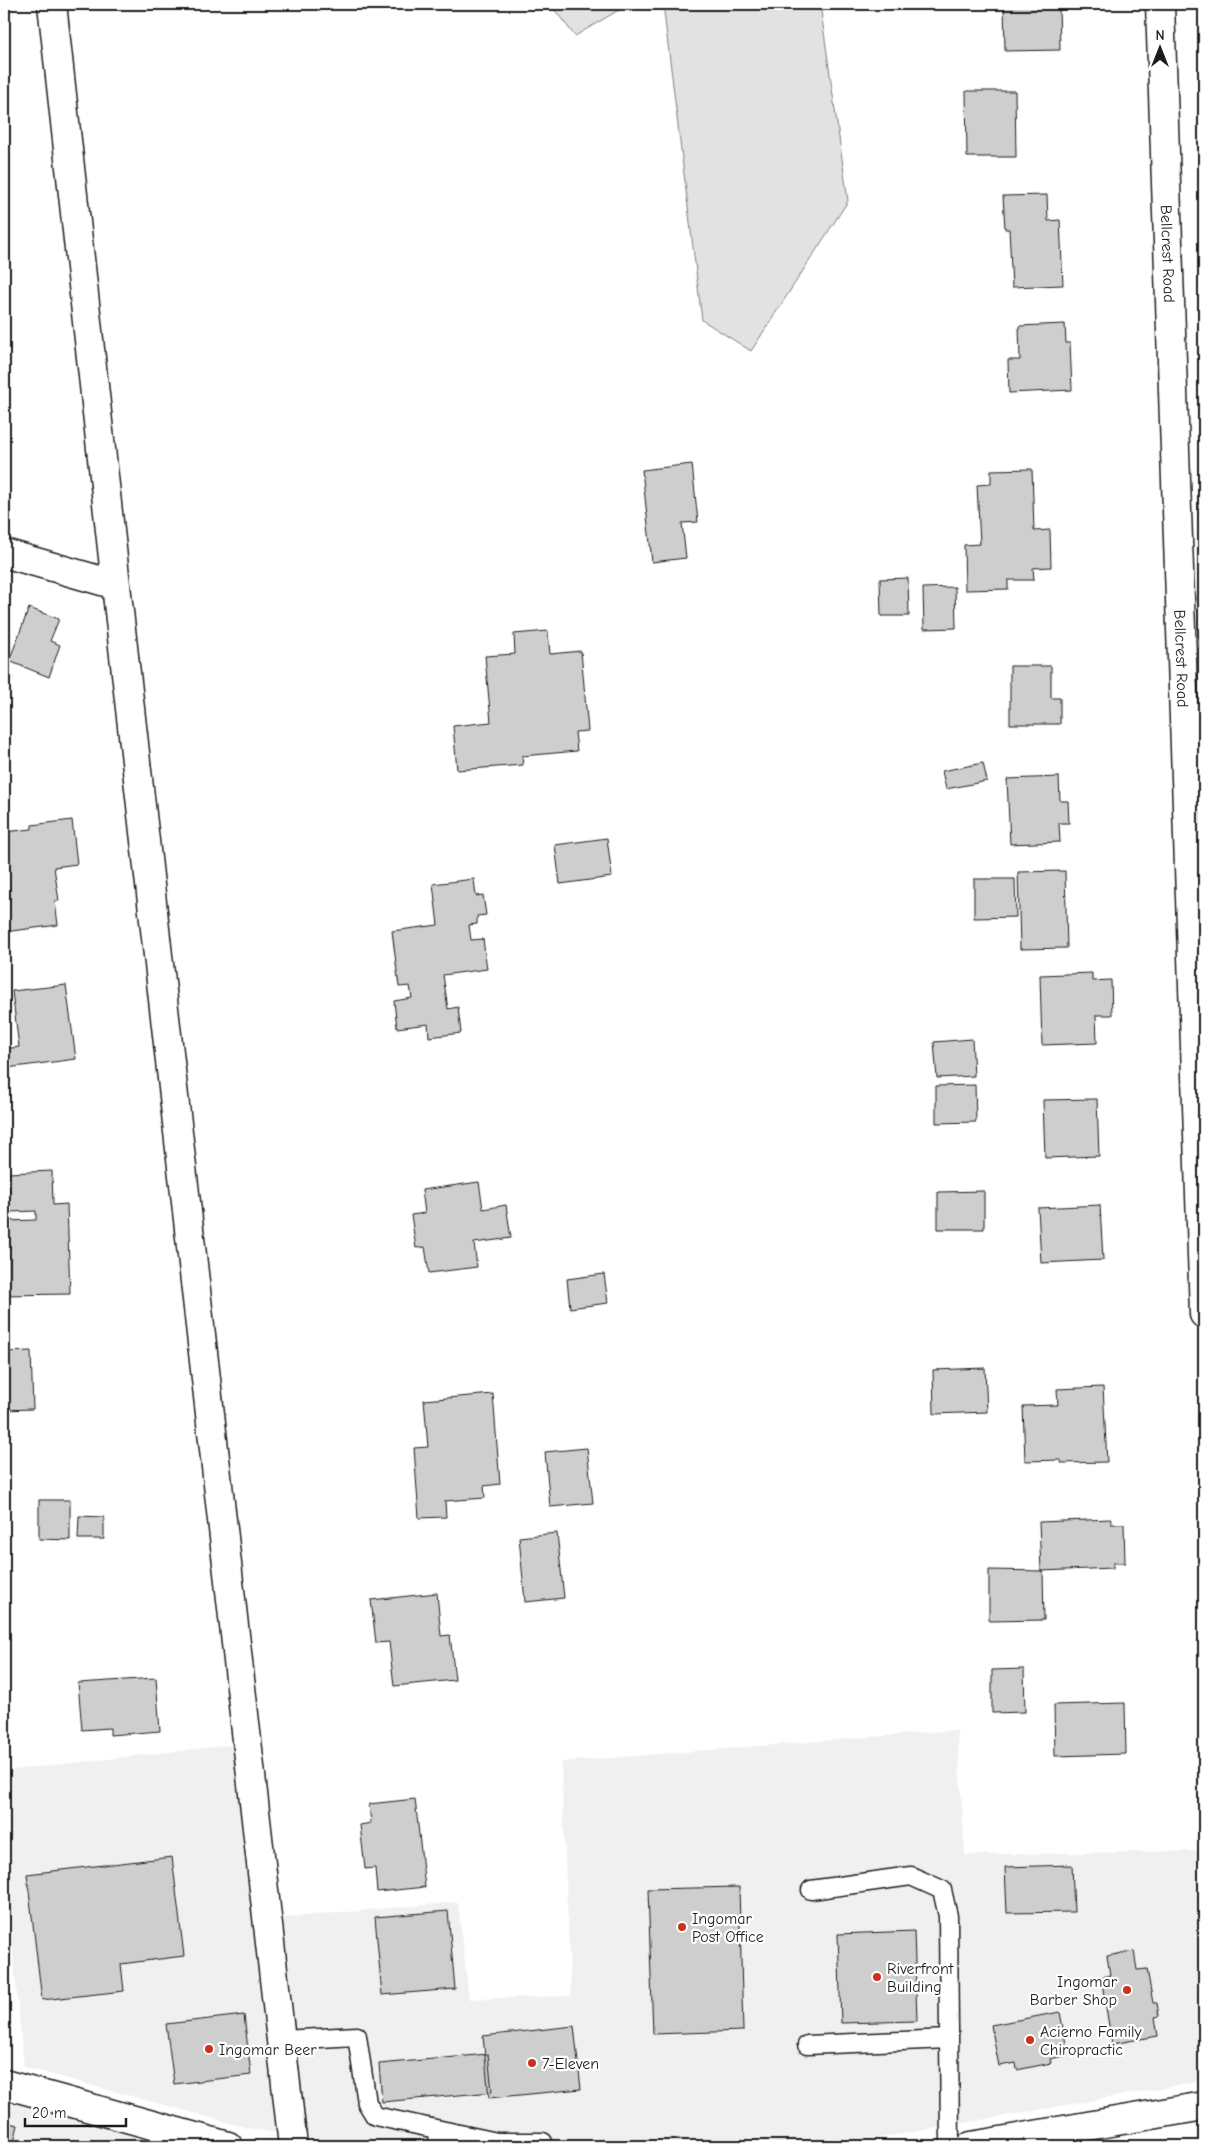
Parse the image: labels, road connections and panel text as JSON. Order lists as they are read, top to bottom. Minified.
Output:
{"streets":{"street":["Bellcrest Road"]},"places":["Ingomar Post Office","Riverfront Building","Ingomar Barber Shop","Acierno Family Chiropractic","Ingomar Beer","7-Eleven"],"scale_bar":"20 m","north":"top"}
